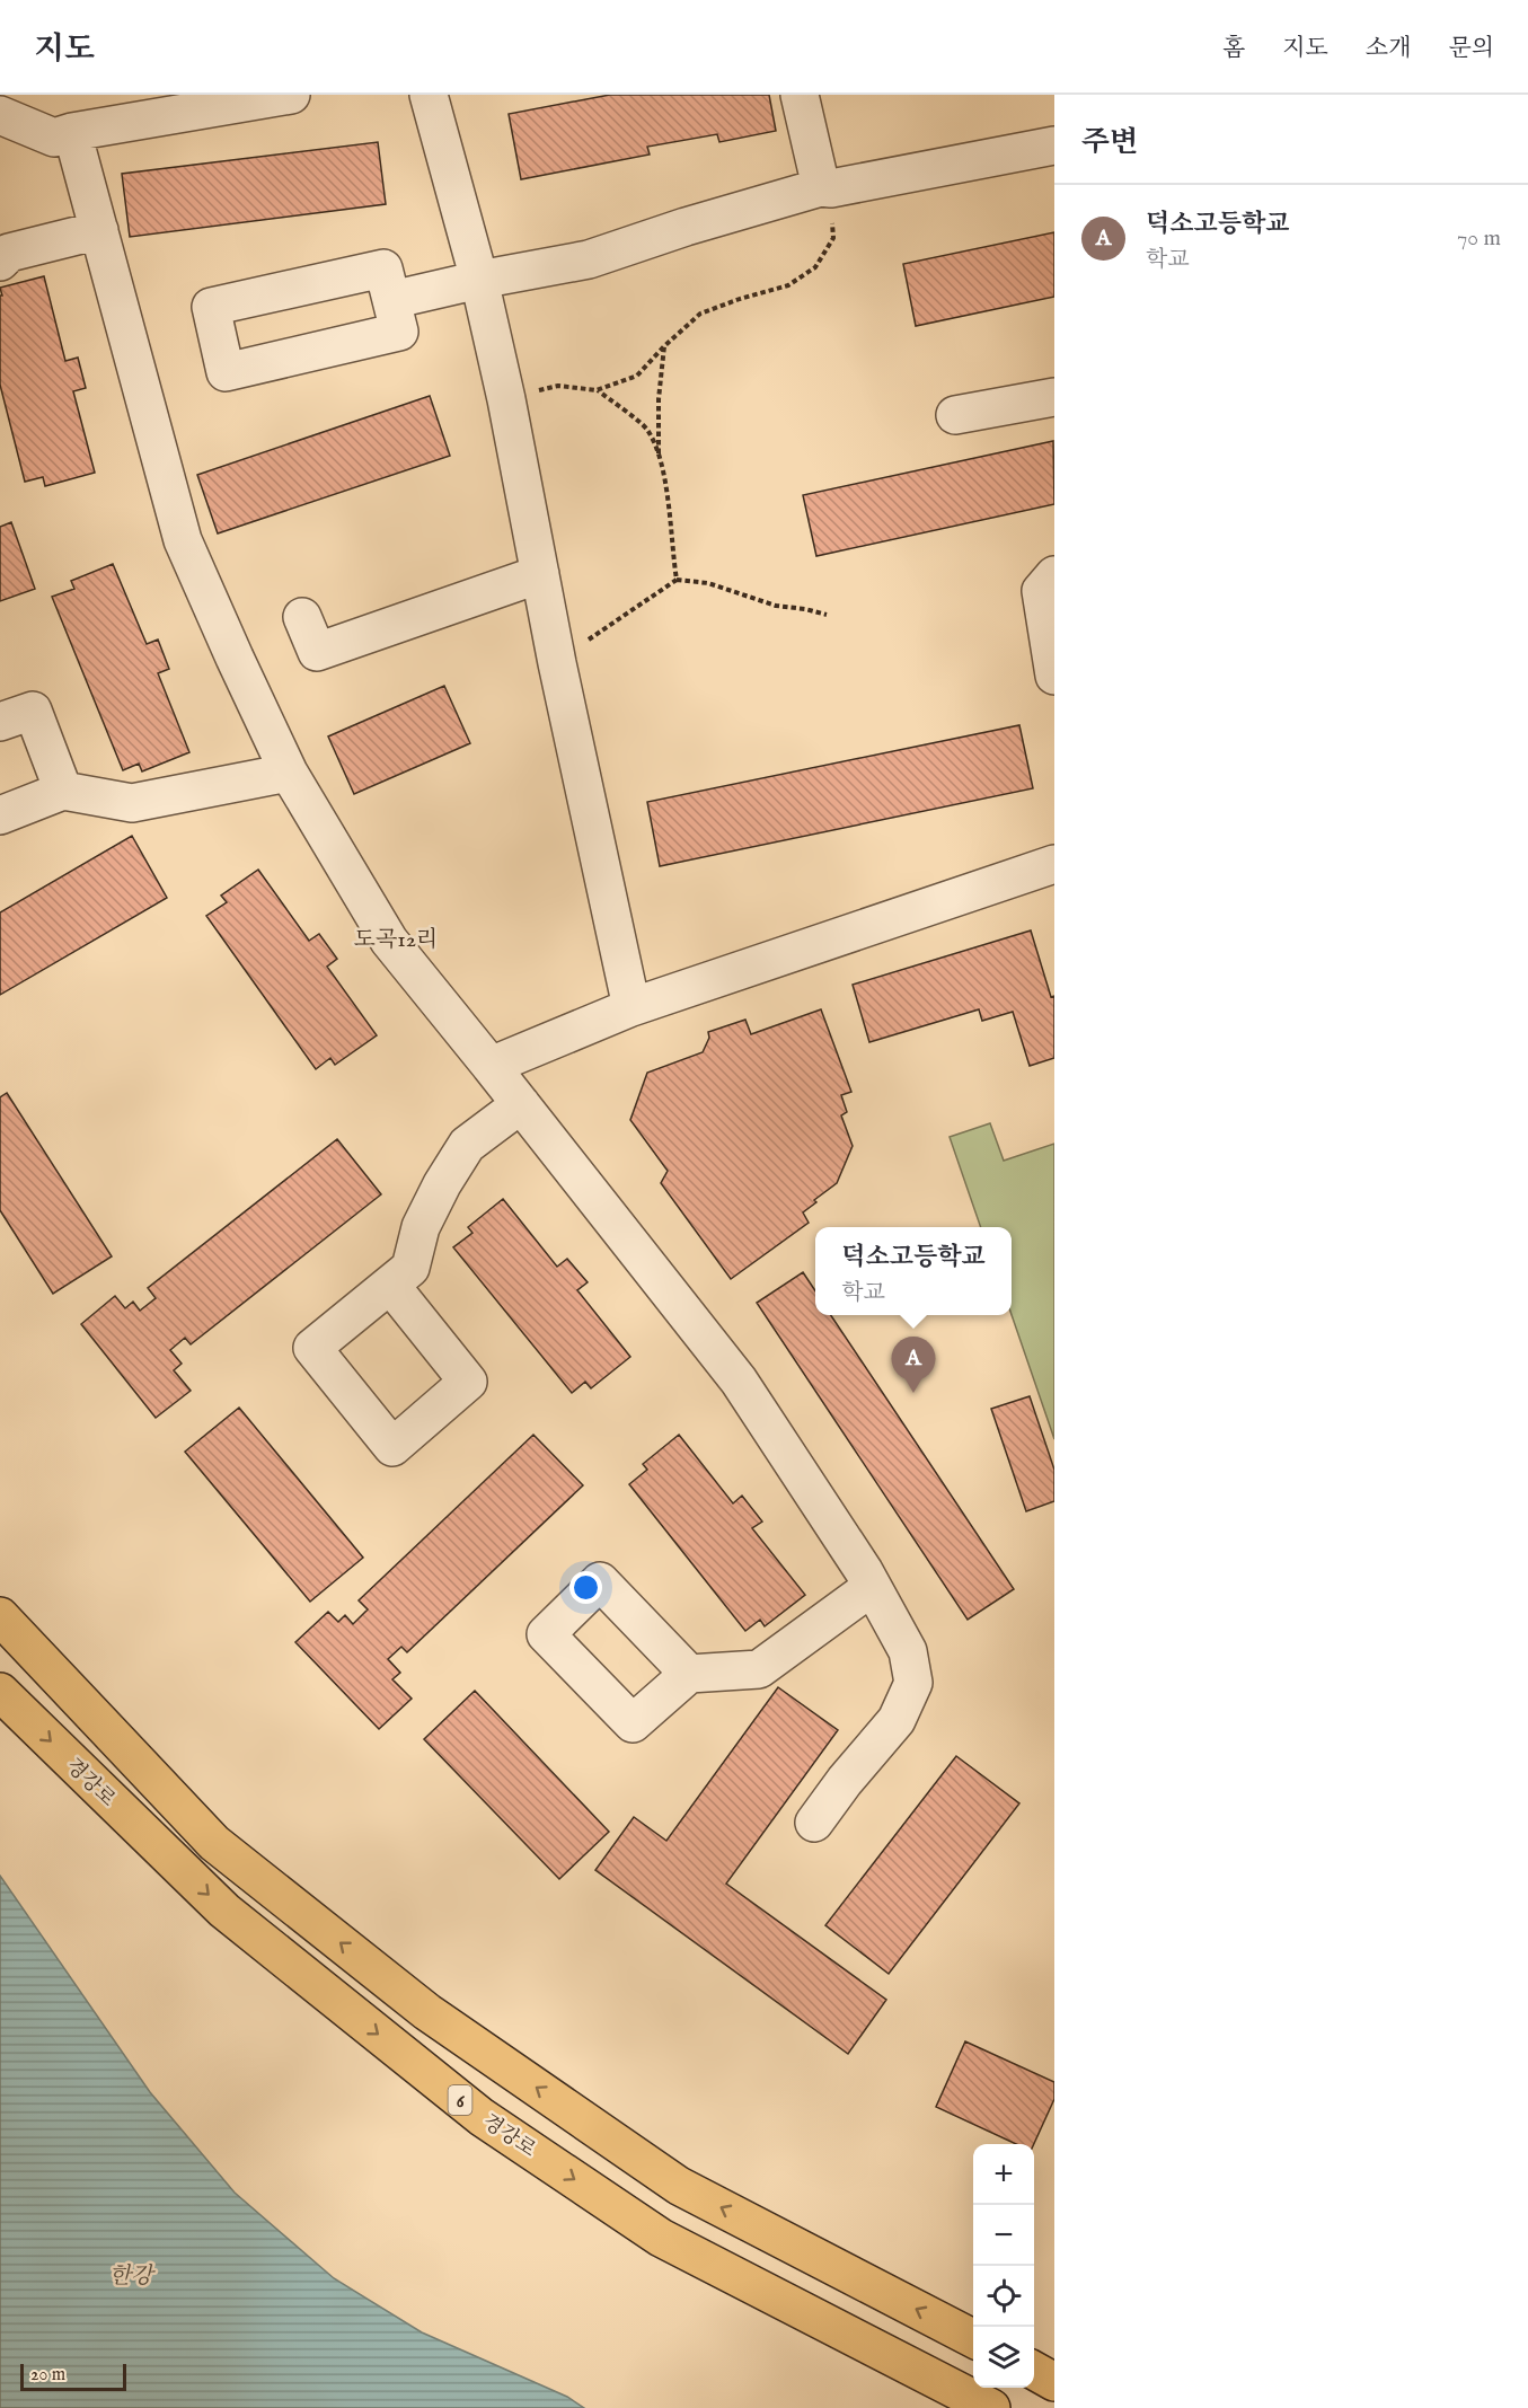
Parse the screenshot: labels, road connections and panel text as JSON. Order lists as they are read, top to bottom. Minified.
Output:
{"streets":{"main road":["경강로","6"]},"districts":["도곡12리"],"water":["한강"],"scale_bar":"20 m","page":{"header":"지도","nav":["홈","지도","소개","문의"],"heading":"주변","list":[{"mark":"A","name":"덕소고등학교","note":"학교","value":"70 m"}],"popup":["덕소고등학교","학교"],"pins":"A","map_buttons":["+","−"],"scale":"20 m"}}
